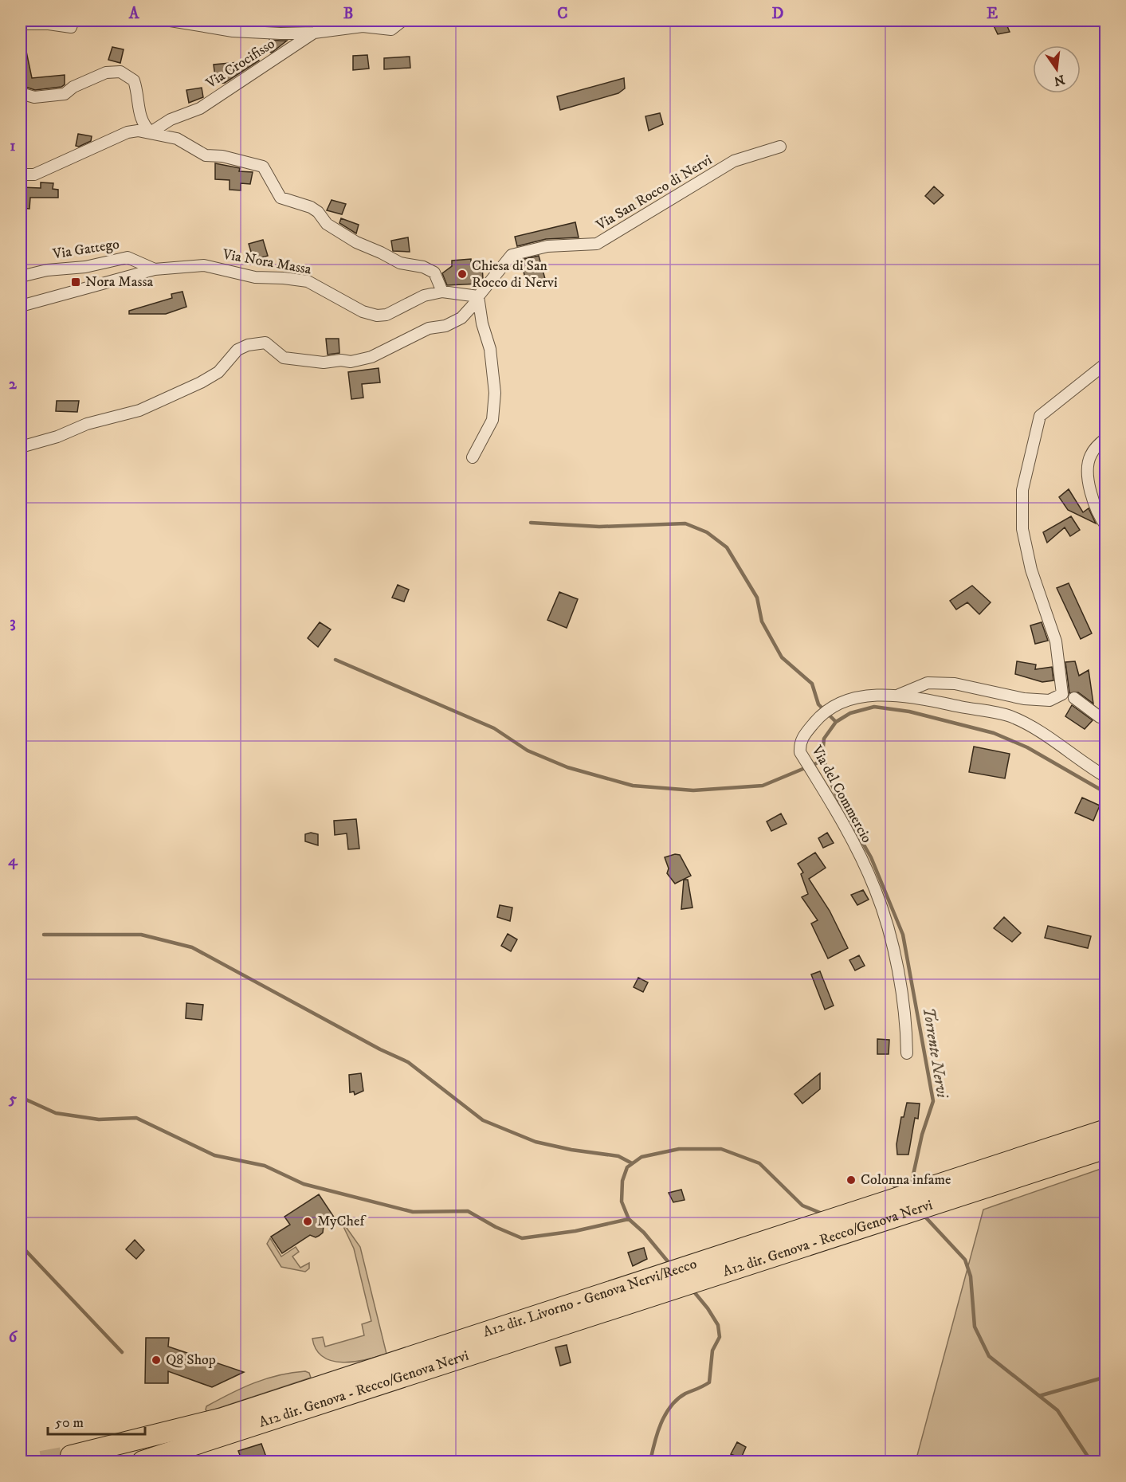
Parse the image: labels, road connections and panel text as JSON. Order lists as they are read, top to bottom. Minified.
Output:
{"streets":{"highway":["A12 dir. Genova - Recco/Genova Nervi","A12 dir. Livorno - Genova Nervi/Recco"],"street":["Via Crocifisso","Via San Rocco di Nervi","Via Gattego","Via Nora Massa","Via del Commercio"]},"crossings":[["Via San Rocco di Nervi","Via Nora Massa"],["Via Gattego","Via Nora Massa"],["A12 dir. Genova - Recco/Genova Nervi","A12 dir. Livorno - Genova Nervi/Recco"]],"water":["Torrente Nervi"],"places":{"other":["Chiesa di San Rocco di Nervi","Colonna infame","MyChef","Q8 Shop"],"transit":["Nora Massa"]},"scale_bar":"50 m","north":"bottom","grid":{"columns":["A","B","C","D","E"],"rows":["1","2","3","4","5","6"]}}
